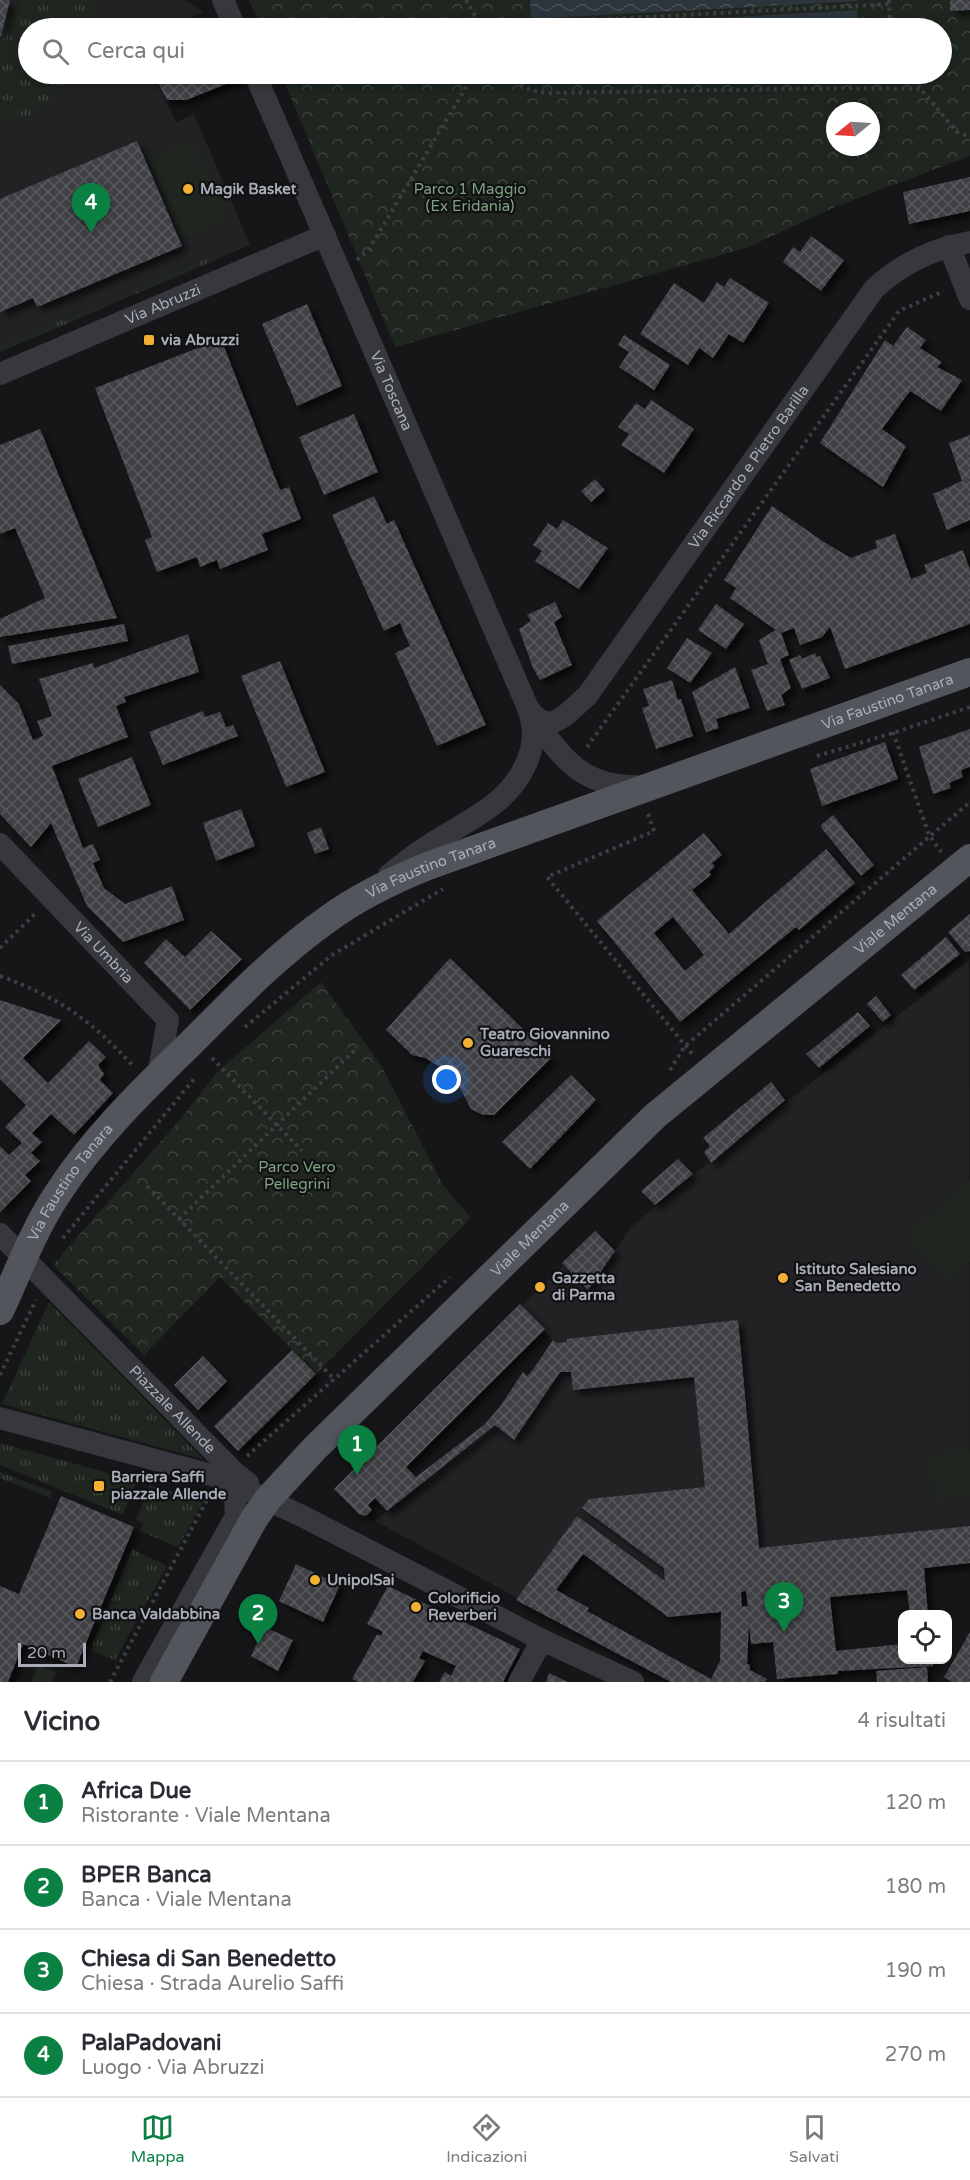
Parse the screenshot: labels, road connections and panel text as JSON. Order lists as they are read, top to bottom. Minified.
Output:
{"streets":{"main road":["Via Faustino Tanara","Viale Mentana"],"street":["Via Abruzzi","Via Toscana","Via Riccardo e Pietro Barilla","Via Umbria","Piazzale Allende"]},"crossings":[["Via Abruzzi","Via Toscana"],["Via Toscana","Via Riccardo e Pietro Barilla"],["Via Toscana","Via Faustino Tanara"],["Via Faustino Tanara","Via Umbria"],["Via Faustino Tanara","Piazzale Allende"],["Viale Mentana","Piazzale Allende"]],"parks":["Parco 1 Maggio (Ex Eridania)","Parco Vero Pellegrini"],"places":{"other":["Magik Basket","Teatro Giovannino Guareschi","Istituto Salesiano San Benedetto","Gazzetta di Parma","UnipolSai","Colorificio Reverberi","Banca Valdabbina"],"transit":["via Abruzzi","Barriera Saffi piazzale Allende"]},"scale_bar":"20 m","north":"left","page":{"search":"Cerca qui","pins":["4","1","3","2"],"scale":"20 m","heading":["Vicino","4 risultati"],"list":[{"mark":"1","name":"Africa Due","note":"Ristorante · Viale Mentana","value":"120 m"},{"mark":"2","name":"BPER Banca","note":"Banca · Viale Mentana","value":"180 m"},{"mark":"3","name":"Chiesa di San Benedetto","note":"Chiesa · Strada Aurelio Saffi","value":"190 m"},{"mark":"4","name":"PalaPadovani","note":"Luogo · Via Abruzzi","value":"270 m"}],"nav":["Mappa","Indicazioni","Salvati"]}}
